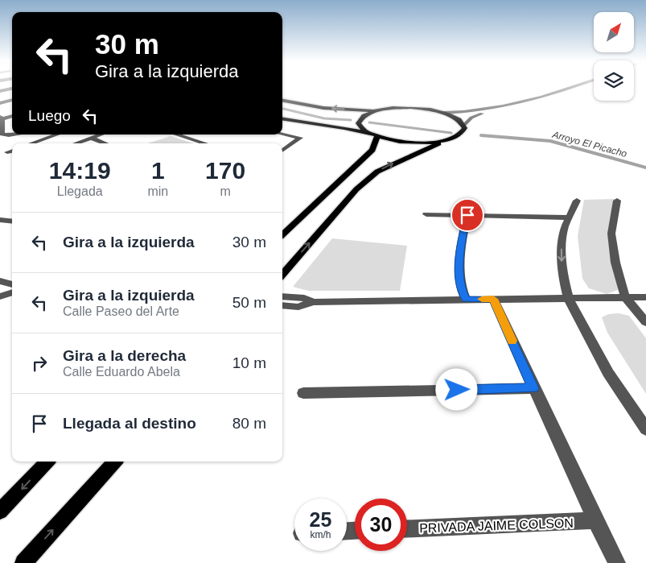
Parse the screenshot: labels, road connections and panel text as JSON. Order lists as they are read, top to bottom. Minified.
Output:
{"streets":{"street":["PRIVADA JAIME COLSON"]},"water":["Arroyo El Picacho"],"north":"top right","page":{"turn":["30 m","Gira a la izquierda"],"then":"Luego","eta":["14:19","Llegada","1","min","170","m"],"list":[{"name":"Gira a la izquierda","value":"30 m"},{"name":"Gira a la izquierda","note":"Calle Paseo del Arte","value":"50 m"},{"name":"Gira a la derecha","note":"Calle Eduardo Abela","value":"10 m"},{"name":"Llegada al destino","value":"80 m"}],"speed":"25 km/h","limit":"30"}}
